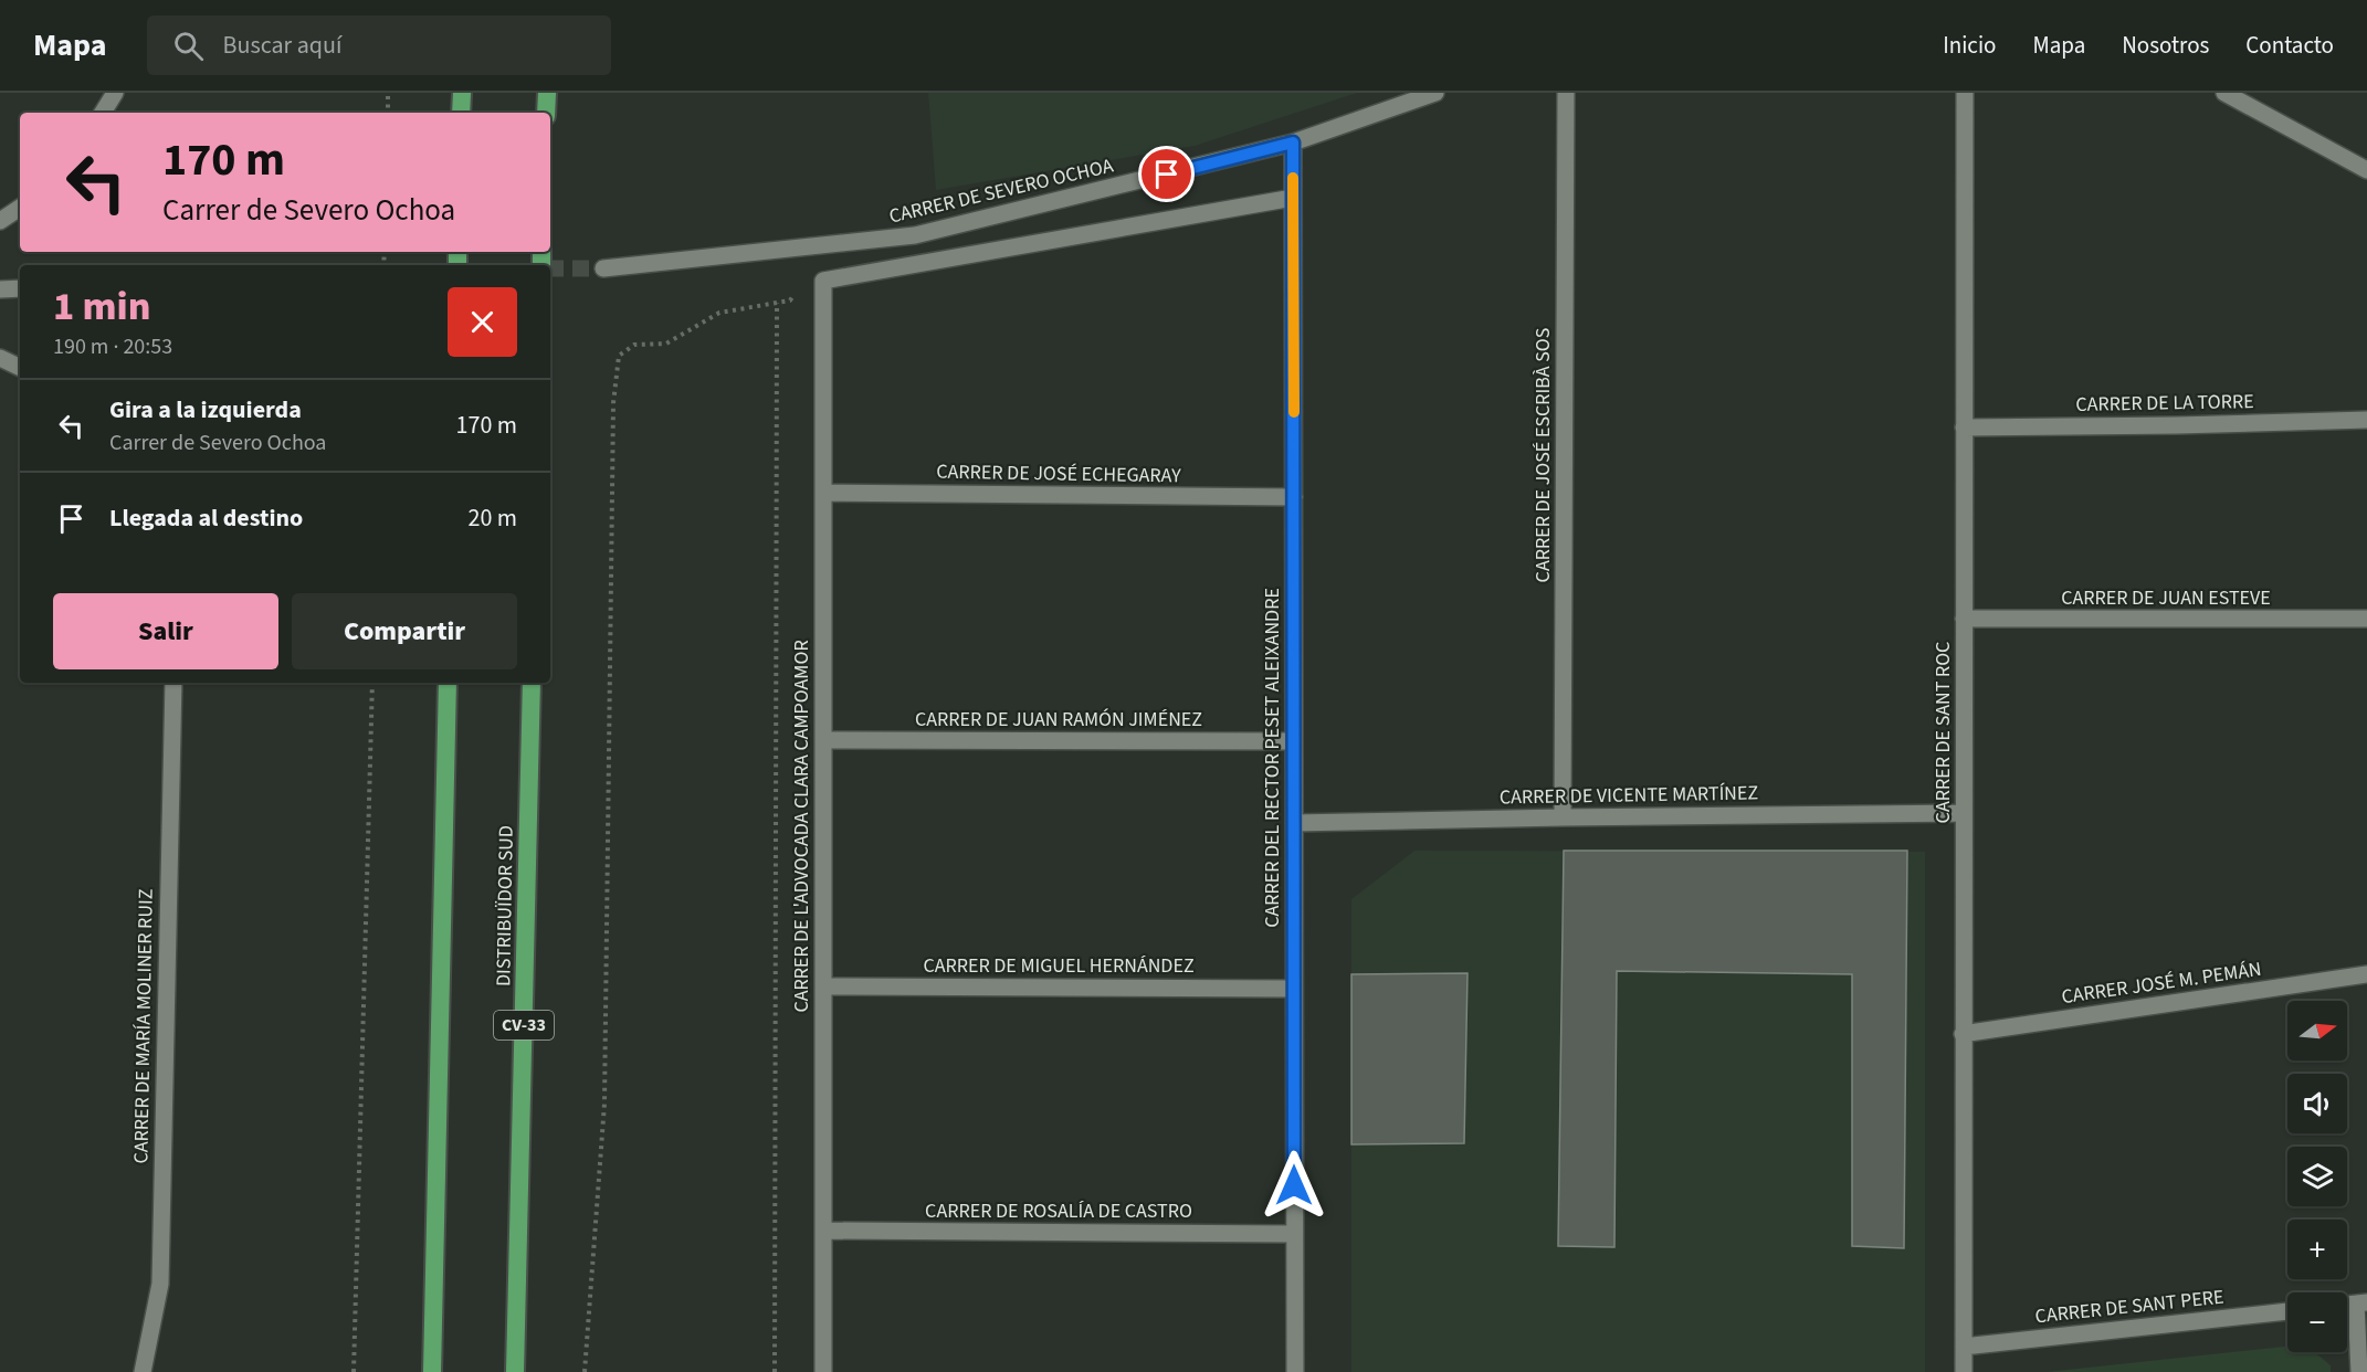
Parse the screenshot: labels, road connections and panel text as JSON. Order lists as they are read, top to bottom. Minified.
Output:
{"streets":{"highway":["DISTRIBUÏDOR SUD","CV-33"],"street":["CARRER DE SEVERO OCHOA","CARRER DE LA TORRE","CARRER DE JOSÉ ESCRIBÀ SOS","CARRER DE JOSÉ ECHEGARAY","CARRER DE JUAN ESTEVE","CARRER DE JUAN RAMÓN JIMÉNEZ","CARRER DE SANT ROC","CARRER DEL RECTOR PESET ALEIXANDRE","CARRER DE VICENTE MARTÍNEZ","CARRER DE L'ADVOCADA CLARA CAMPOAMOR","CARRER DE MIGUEL HERNÁNDEZ","CARRER JOSÉ M. PEMÁN","CARRER DE MARÍA MOLINER RUIZ","CARRER DE ROSALÍA DE CASTRO","CARRER DE SANT PERE"]},"crossings":[["CARRER DE SEVERO OCHOA","CARRER DEL RECTOR PESET ALEIXANDRE"],["CARRER DE LA TORRE","CARRER DE SANT ROC"],["CARRER DE JOSÉ ESCRIBÀ SOS","CARRER DE VICENTE MARTÍNEZ"],["CARRER DE JOSÉ ECHEGARAY","CARRER DEL RECTOR PESET ALEIXANDRE"],["CARRER DE JOSÉ ECHEGARAY","CARRER DE L'ADVOCADA CLARA CAMPOAMOR"],["CARRER DE JUAN ESTEVE","CARRER DE SANT ROC"],["CARRER DE JUAN RAMÓN JIMÉNEZ","CARRER DEL RECTOR PESET ALEIXANDRE"],["CARRER DE JUAN RAMÓN JIMÉNEZ","CARRER DE L'ADVOCADA CLARA CAMPOAMOR"],["CARRER DE SANT ROC","CARRER DE VICENTE MARTÍNEZ"],["CARRER DE SANT ROC","CARRER JOSÉ M. PEMÁN"],["CARRER DE SANT ROC","CARRER DE SANT PERE"],["CARRER DEL RECTOR PESET ALEIXANDRE","CARRER DE VICENTE MARTÍNEZ"],["CARRER DEL RECTOR PESET ALEIXANDRE","CARRER DE L'ADVOCADA CLARA CAMPOAMOR"],["CARRER DEL RECTOR PESET ALEIXANDRE","CARRER DE MIGUEL HERNÁNDEZ"],["CARRER DEL RECTOR PESET ALEIXANDRE","CARRER DE ROSALÍA DE CASTRO"],["CARRER DE L'ADVOCADA CLARA CAMPOAMOR","CARRER DE MIGUEL HERNÁNDEZ"],["CARRER DE L'ADVOCADA CLARA CAMPOAMOR","CARRER DE ROSALÍA DE CASTRO"]],"north":"right","page":{"header":"Mapa","search":"Buscar aquí","nav":["Inicio","Mapa","Nosotros","Contacto"],"turn":["170 m","Carrer de Severo Ochoa"],"heading":["1 min","190 m · 20:53"],"list":[{"name":"Gira a la izquierda","note":"Carrer de Severo Ochoa","value":"170 m"},{"name":"Llegada al destino","value":"20 m"}],"buttons":["Salir","Compartir"],"map_buttons":["+","−"]}}
